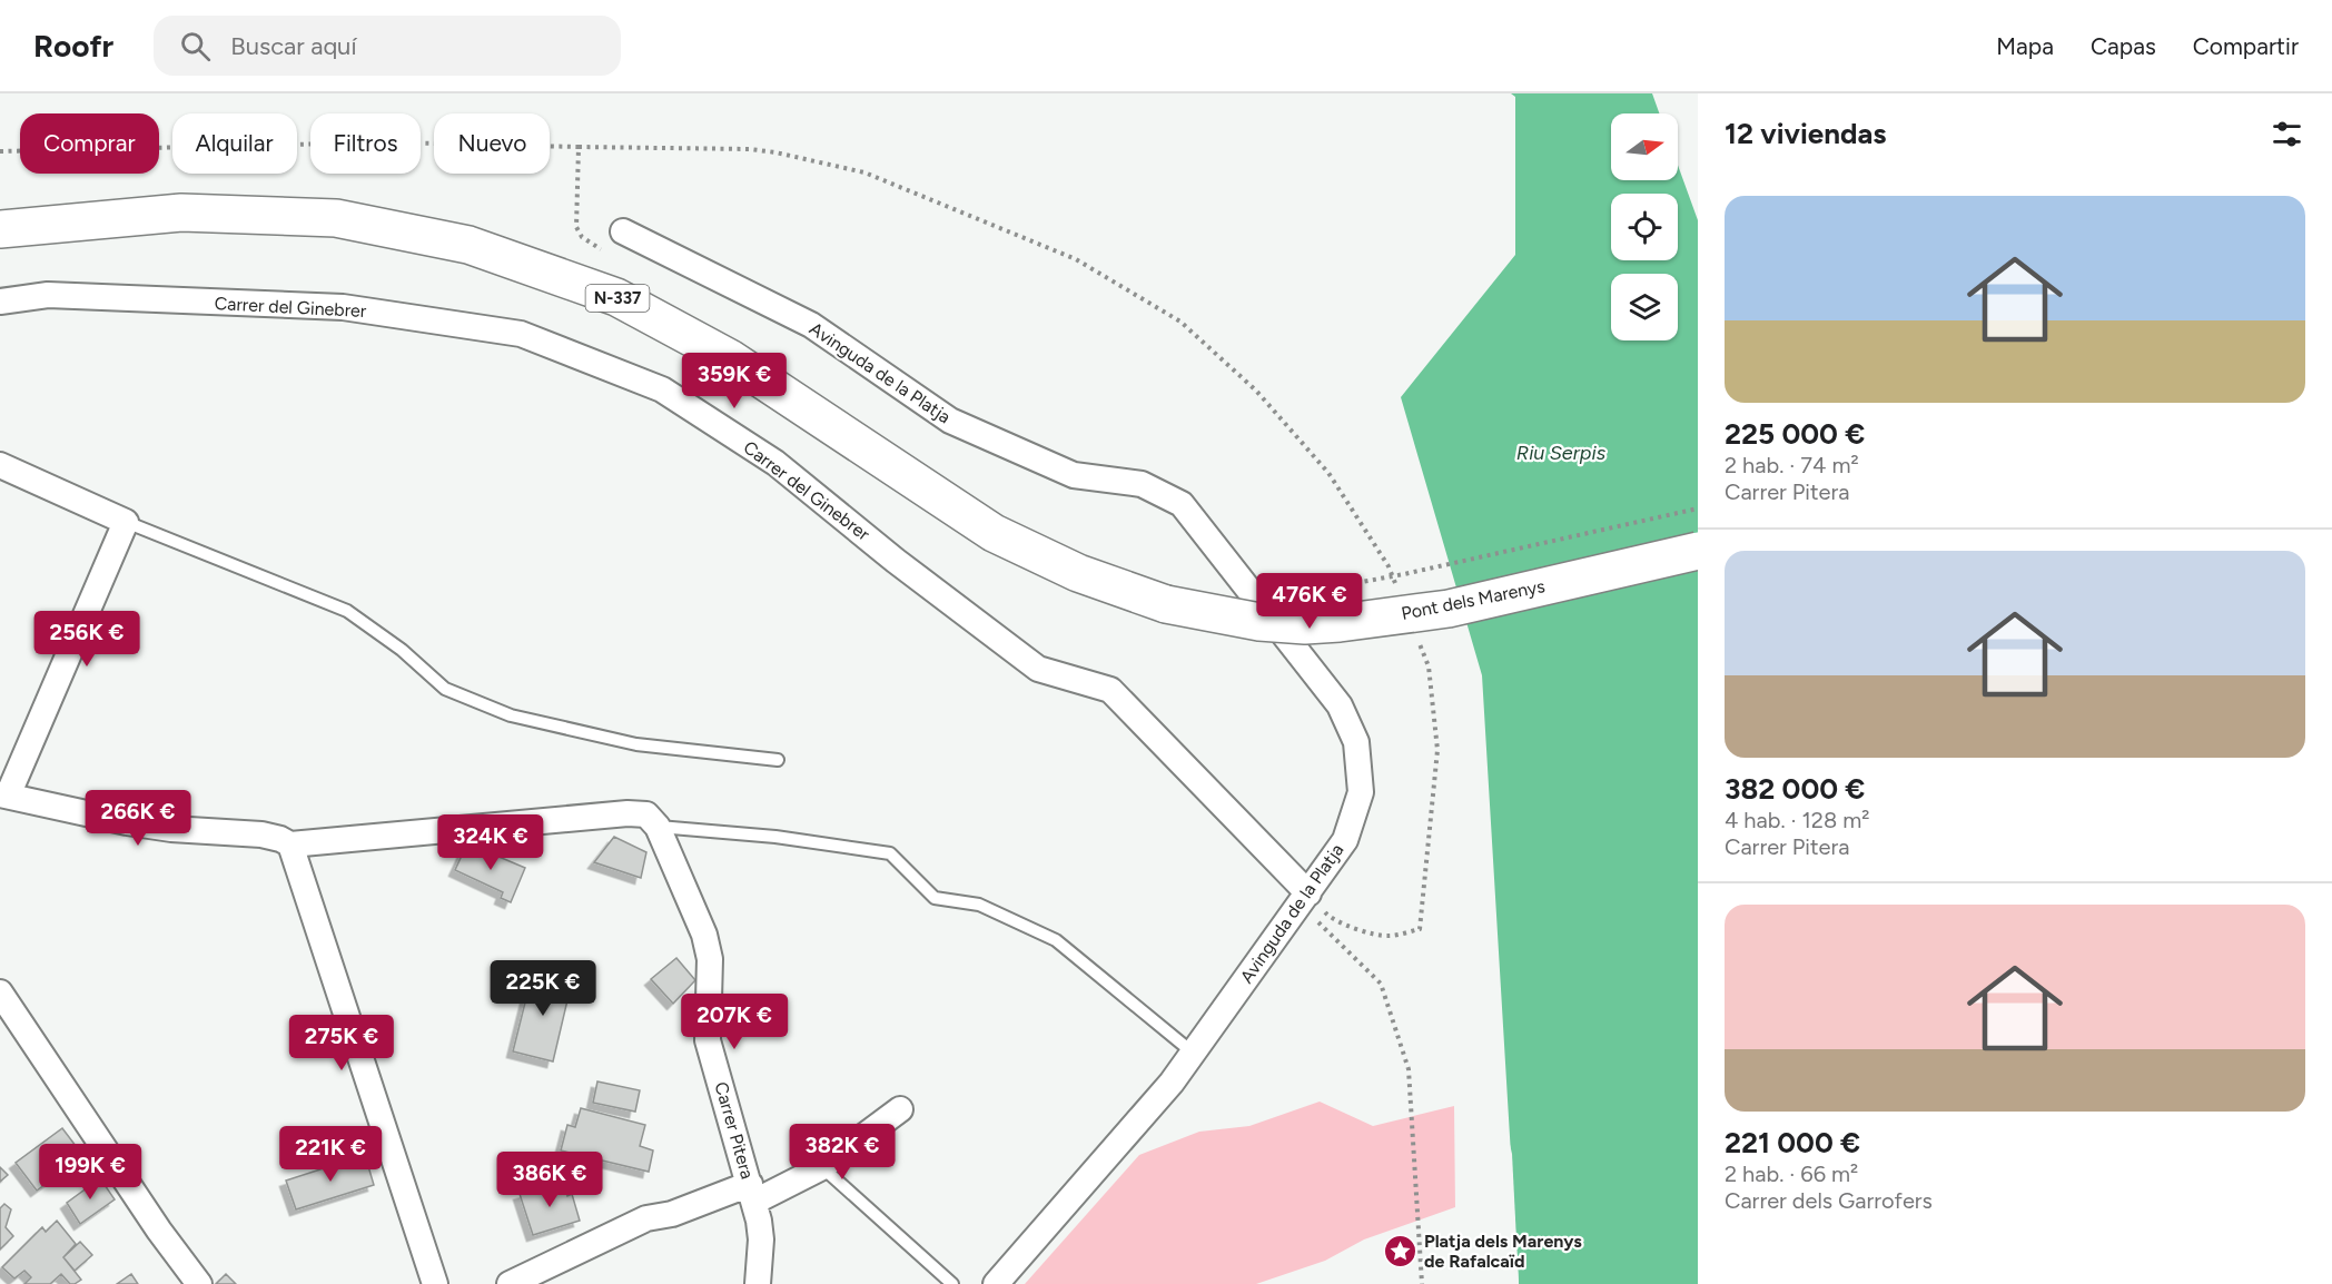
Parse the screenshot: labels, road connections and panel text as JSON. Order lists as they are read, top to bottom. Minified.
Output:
{"streets":{"highway":["N-337","Pont dels Marenys"],"street":["Carrer del Ginebrer","Avinguda de la Platja","Carrer Pitera"]},"crossings":[["Carrer del Ginebrer","Avinguda de la Platja"]],"water":["Riu Serpis"],"places":{"place":["Platja dels Marenys de Rafalcaïd"]},"north":"right","page":{"header":"Roofr","search":"Buscar aquí","nav":["Mapa","Capas","Compartir"],"heading":"12 viviendas","chip":["Comprar","Alquilar","Filtros","Nuevo"],"list":[{"name":"225 000 €","note":"2 hab. · 74 m² · Carrer Pitera"},{"name":"382 000 €","note":"4 hab. · 128 m² · Carrer Pitera"},{"name":"221 000 €","note":"2 hab. · 66 m² · Carrer dels Garrofers"}],"price":["359K €","476K €","256K €","266K €","324K €","225K €","207K €","275K €","382K €","221K €","199K €","386K €"]}}
